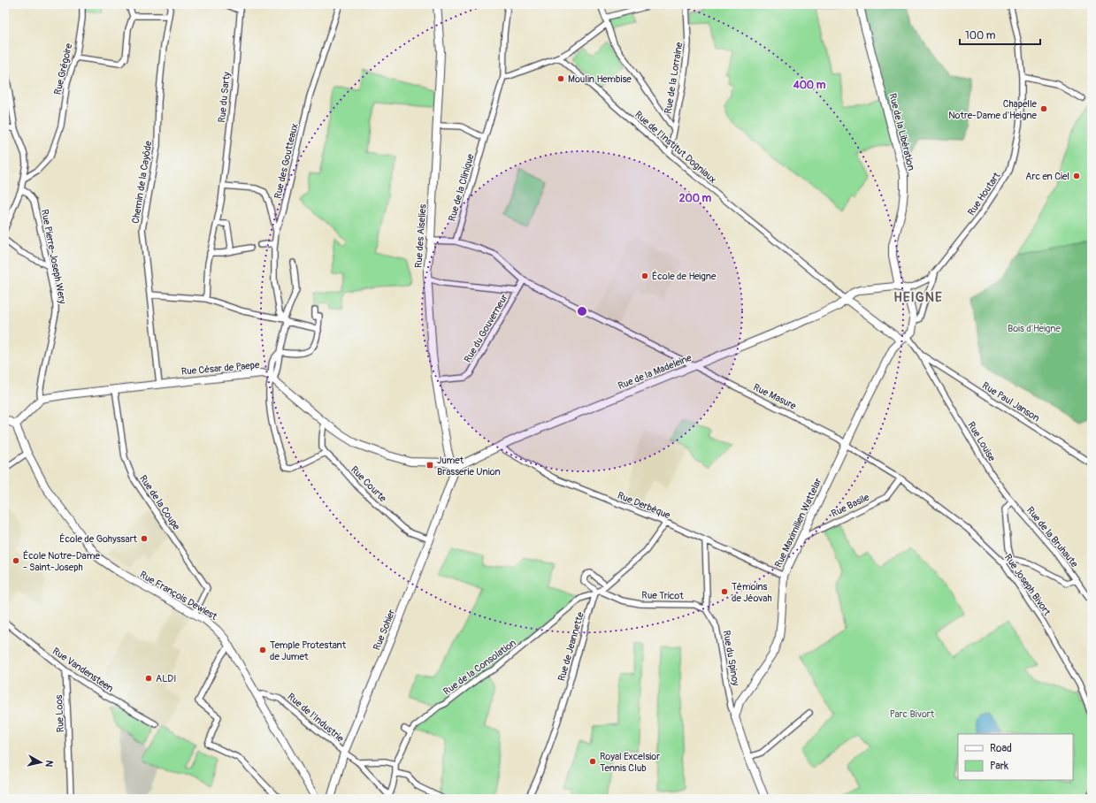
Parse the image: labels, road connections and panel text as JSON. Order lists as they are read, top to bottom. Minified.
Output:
{"streets":{"street":["Rue Grégoire","Rue de la Lorraine","Rue du Sarty","Rue de la Libération","Rue de l'Institut Dogniaux","Rue des Goutteaux","Chemin de la Cayôde","Rue de la Clinique","Rue Houtart","Rue des Aiselies","Rue Pierre-Joseph Wery","Rue du Gouverneur","Rue César de Paepe","Rue de la Madeleine","Rue Masure","Rue Paul Janson","Rue Louise","Rue Courte","Rue de la Coupe","Rue Derbèque","Rue Basile","Rue Maximilien Wattelar","Rue de la Bruhaute","Rue Joseph Bivort","Rue François Dewiest","Rue Tricot","Rue Sohier","Rue de Jeannette","Rue du Spinoy","Rue de la Consolation","Rue Vandensteen","Rue Loos","Rue de l'Industrie"]},"crossings":[["Rue de la Lorraine","Rue de l'Institut Dogniaux"],["Rue de la Libération","Rue Houtart"],["Rue de la Libération","Rue de la Madeleine"],["Rue de la Libération","Rue Maximilien Wattelar"],["Rue de l'Institut Dogniaux","Rue de la Madeleine"],["Chemin de la Cayôde","Rue César de Paepe"],["Rue de la Clinique","Rue Masure"],["Rue Houtart","Rue de la Madeleine"],["Rue des Aiselies","Rue du Gouverneur"],["Rue des Aiselies","Rue César de Paepe"],["Rue des Aiselies","Rue de la Madeleine"],["Rue des Aiselies","Rue Masure"],["Rue des Aiselies","Rue Sohier"],["Rue Pierre-Joseph Wery","Rue César de Paepe"],["Rue du Gouverneur","Rue Masure"],["Rue César de Paepe","Rue de la Madeleine"],["Rue César de Paepe","Rue de la Coupe"],["Rue César de Paepe","Rue Sohier"],["Rue de la Madeleine","Rue Masure"],["Rue de la Madeleine","Rue Derbèque"],["Rue de la Madeleine","Rue Sohier"],["Rue Masure","Rue Maximilien Wattelar"],["Rue Masure","Rue Joseph Bivort"],["Rue Paul Janson","Rue Louise"],["Rue Louise","Rue Maximilien Wattelar"],["Rue Louise","Rue de la Bruhaute"],["Rue Courte","Rue Sohier"],["Rue de la Coupe","Rue François Dewiest"],["Rue Derbèque","Rue Maximilien Wattelar"],["Rue Basile","Rue Maximilien Wattelar"],["Rue Basile","Rue Joseph Bivort"],["Rue Maximilien Wattelar","Rue Joseph Bivort"],["Rue Maximilien Wattelar","Rue du Spinoy"],["Rue François Dewiest","Rue de l'Industrie"],["Rue Tricot","Rue de Jeannette"],["Rue Tricot","Rue du Spinoy"],["Rue Tricot","Rue de la Consolation"],["Rue Sohier","Rue de l'Industrie"],["Rue de Jeannette","Rue de la Consolation"],["Rue Vandensteen","Rue Loos"]],"districts":["HEIGNE"],"parks":["Bois d'Heigne","Parc Bivort"],"places":{"other":["Moulin Hembise","Chapelle Notre-Dame d'Heigne","Arc en Ciel","École de Heigne","École de Gohyssart","École Notre-Dame - Saint-Joseph","Témoins de Jéovah","Temple Protestant de Jumet","ALDI","Royal Excelsior Tennis Club"],"transit":["Jumet Brasserie Union"]},"legend":["Road","Park"],"scale_bar":"100 m","north":"right","rings":["400 m","200 m"]}
